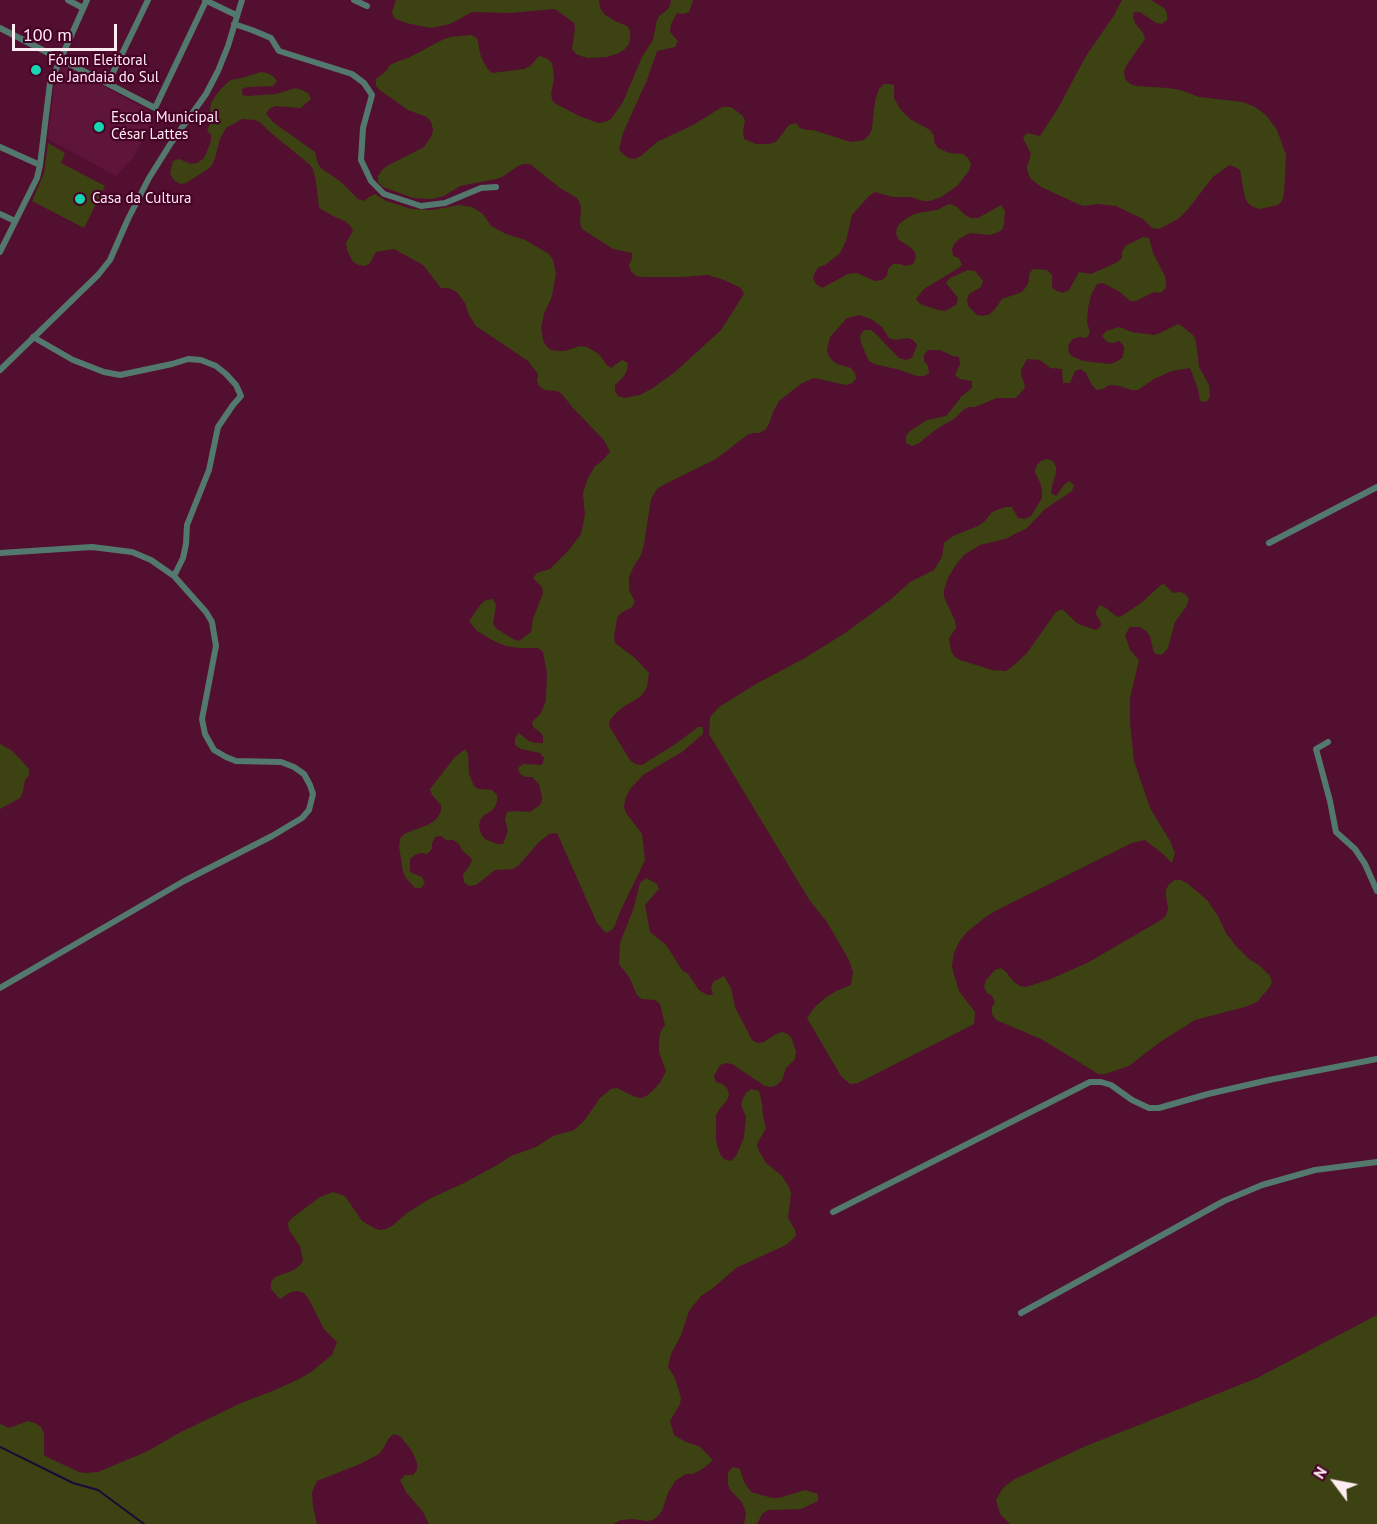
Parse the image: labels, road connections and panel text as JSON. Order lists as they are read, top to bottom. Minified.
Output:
{"places":["Fórum Eleitoral de Jandaia do Sul","Escola Municipal César Lattes","Casa da Cultura"],"scale_bar":"100 m","north":"top left"}
